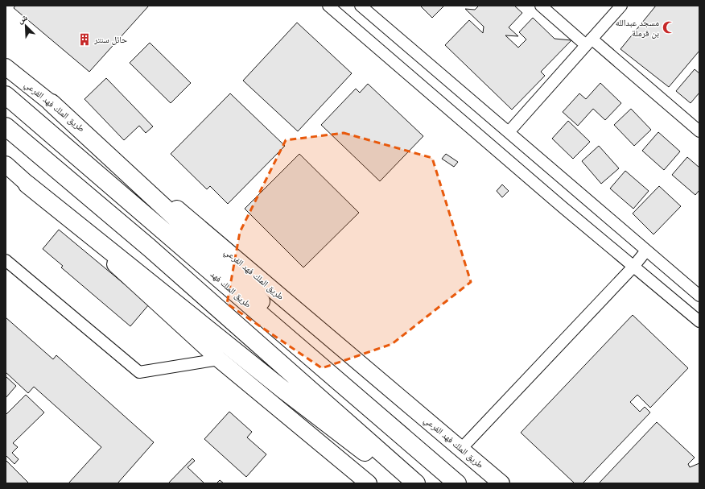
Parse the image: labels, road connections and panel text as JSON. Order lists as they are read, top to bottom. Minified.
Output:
{"streets":{"highway":["طريق الملك فهد"],"main road":["طريق الملك فهد الفرعي"]},"places":{"mosque":["مسجد عبدالله بن قرملة"],"building":["حائل سنتر"]},"north":"top left"}
